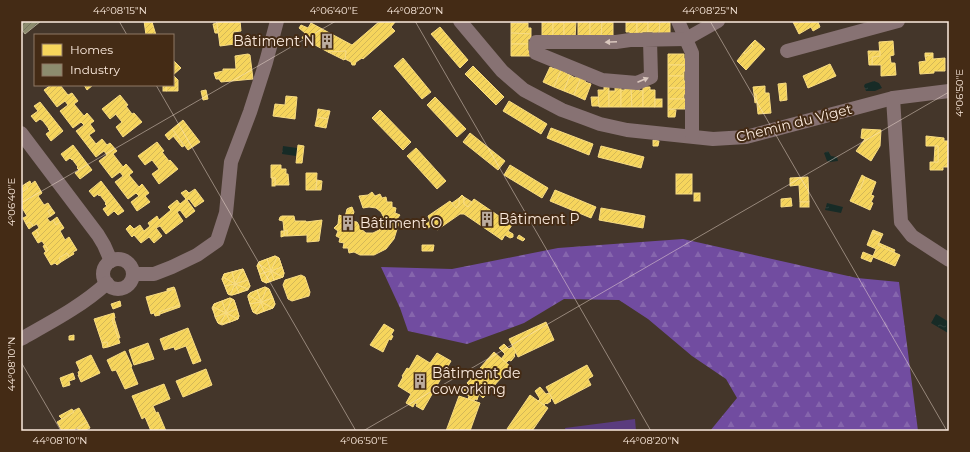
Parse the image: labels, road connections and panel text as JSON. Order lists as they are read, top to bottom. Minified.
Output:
{"streets":{"street":["Chemin du Viget"]},"places":{"building":["Bâtiment N","Bâtiment P","Bâtiment O","Bâtiment de coworking"]},"legend":["Homes","Industry"],"coordinates":["44°08'15\"N","4°06'40\"E","44°08'20\"N","44°08'25\"N","4°06'50\"E","44°08'10\"N"]}
